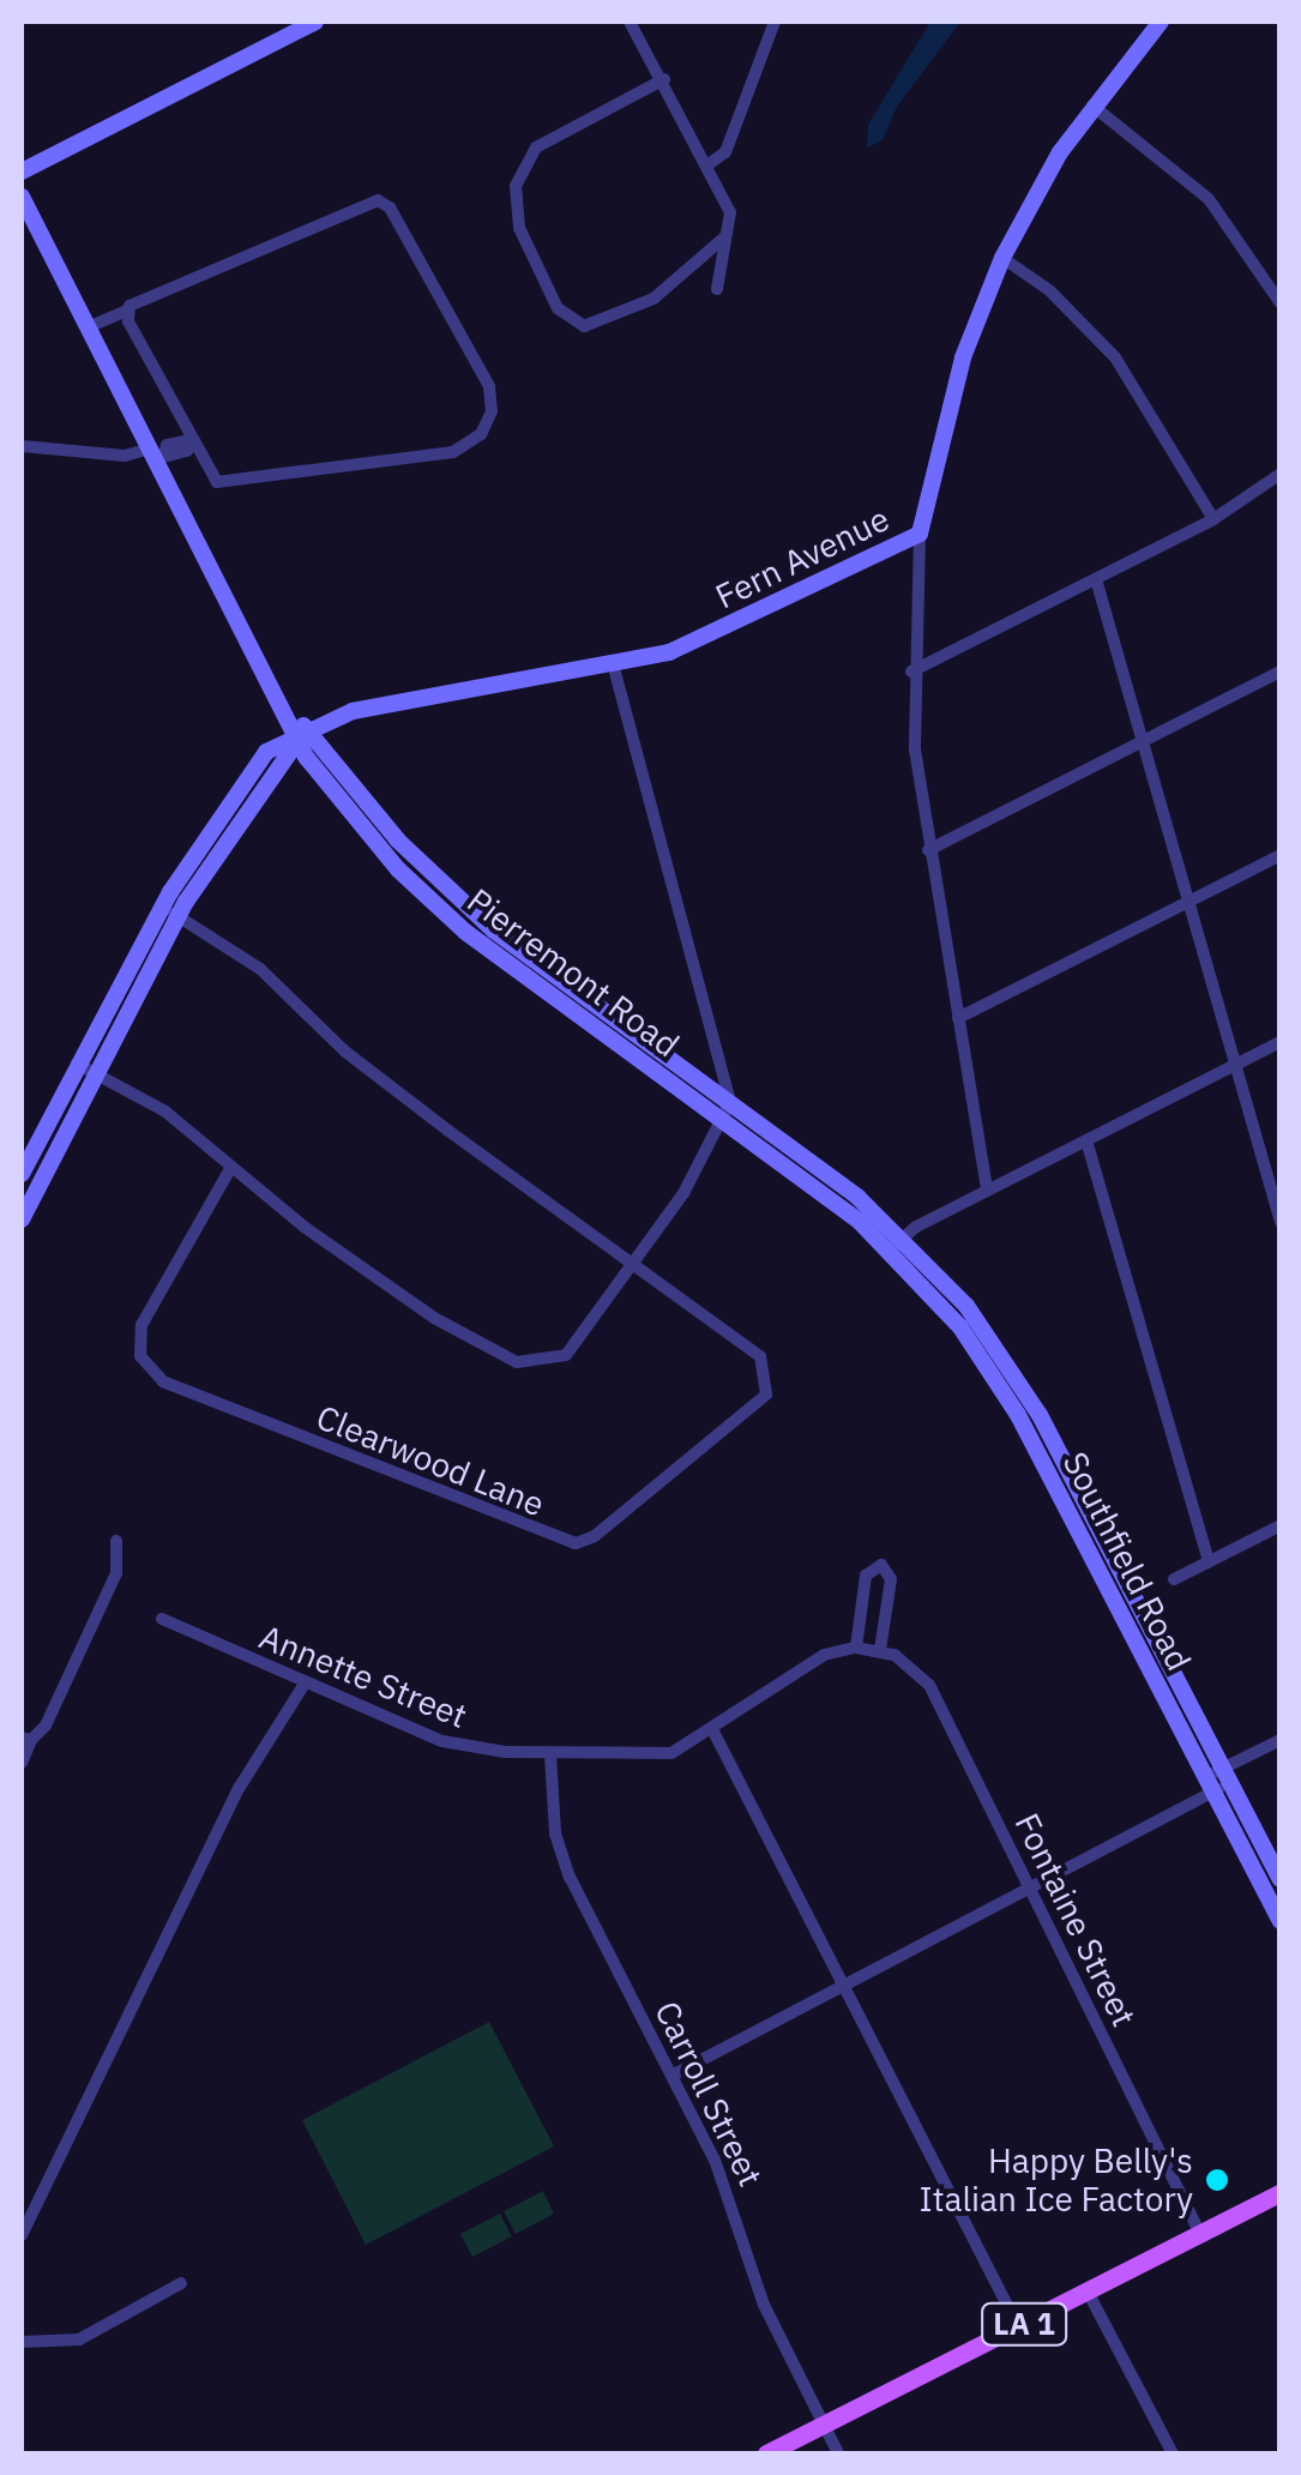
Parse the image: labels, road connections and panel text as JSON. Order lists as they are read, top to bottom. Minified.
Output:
{"streets":{"main road":["Fern Avenue","Pierremont Road","Southfield Road","LA 1"],"street":["Clearwood Lane","Annette Street","Fontaine Street","Carroll Street"]},"crossings":[["Fern Avenue","Pierremont Road"],["Pierremont Road","Southfield Road"],["Annette Street","Fontaine Street"],["Annette Street","Carroll Street"],["Fontaine Street","LA 1"],["Carroll Street","LA 1"]],"places":["Happy Belly's Italian Ice Factory"]}
